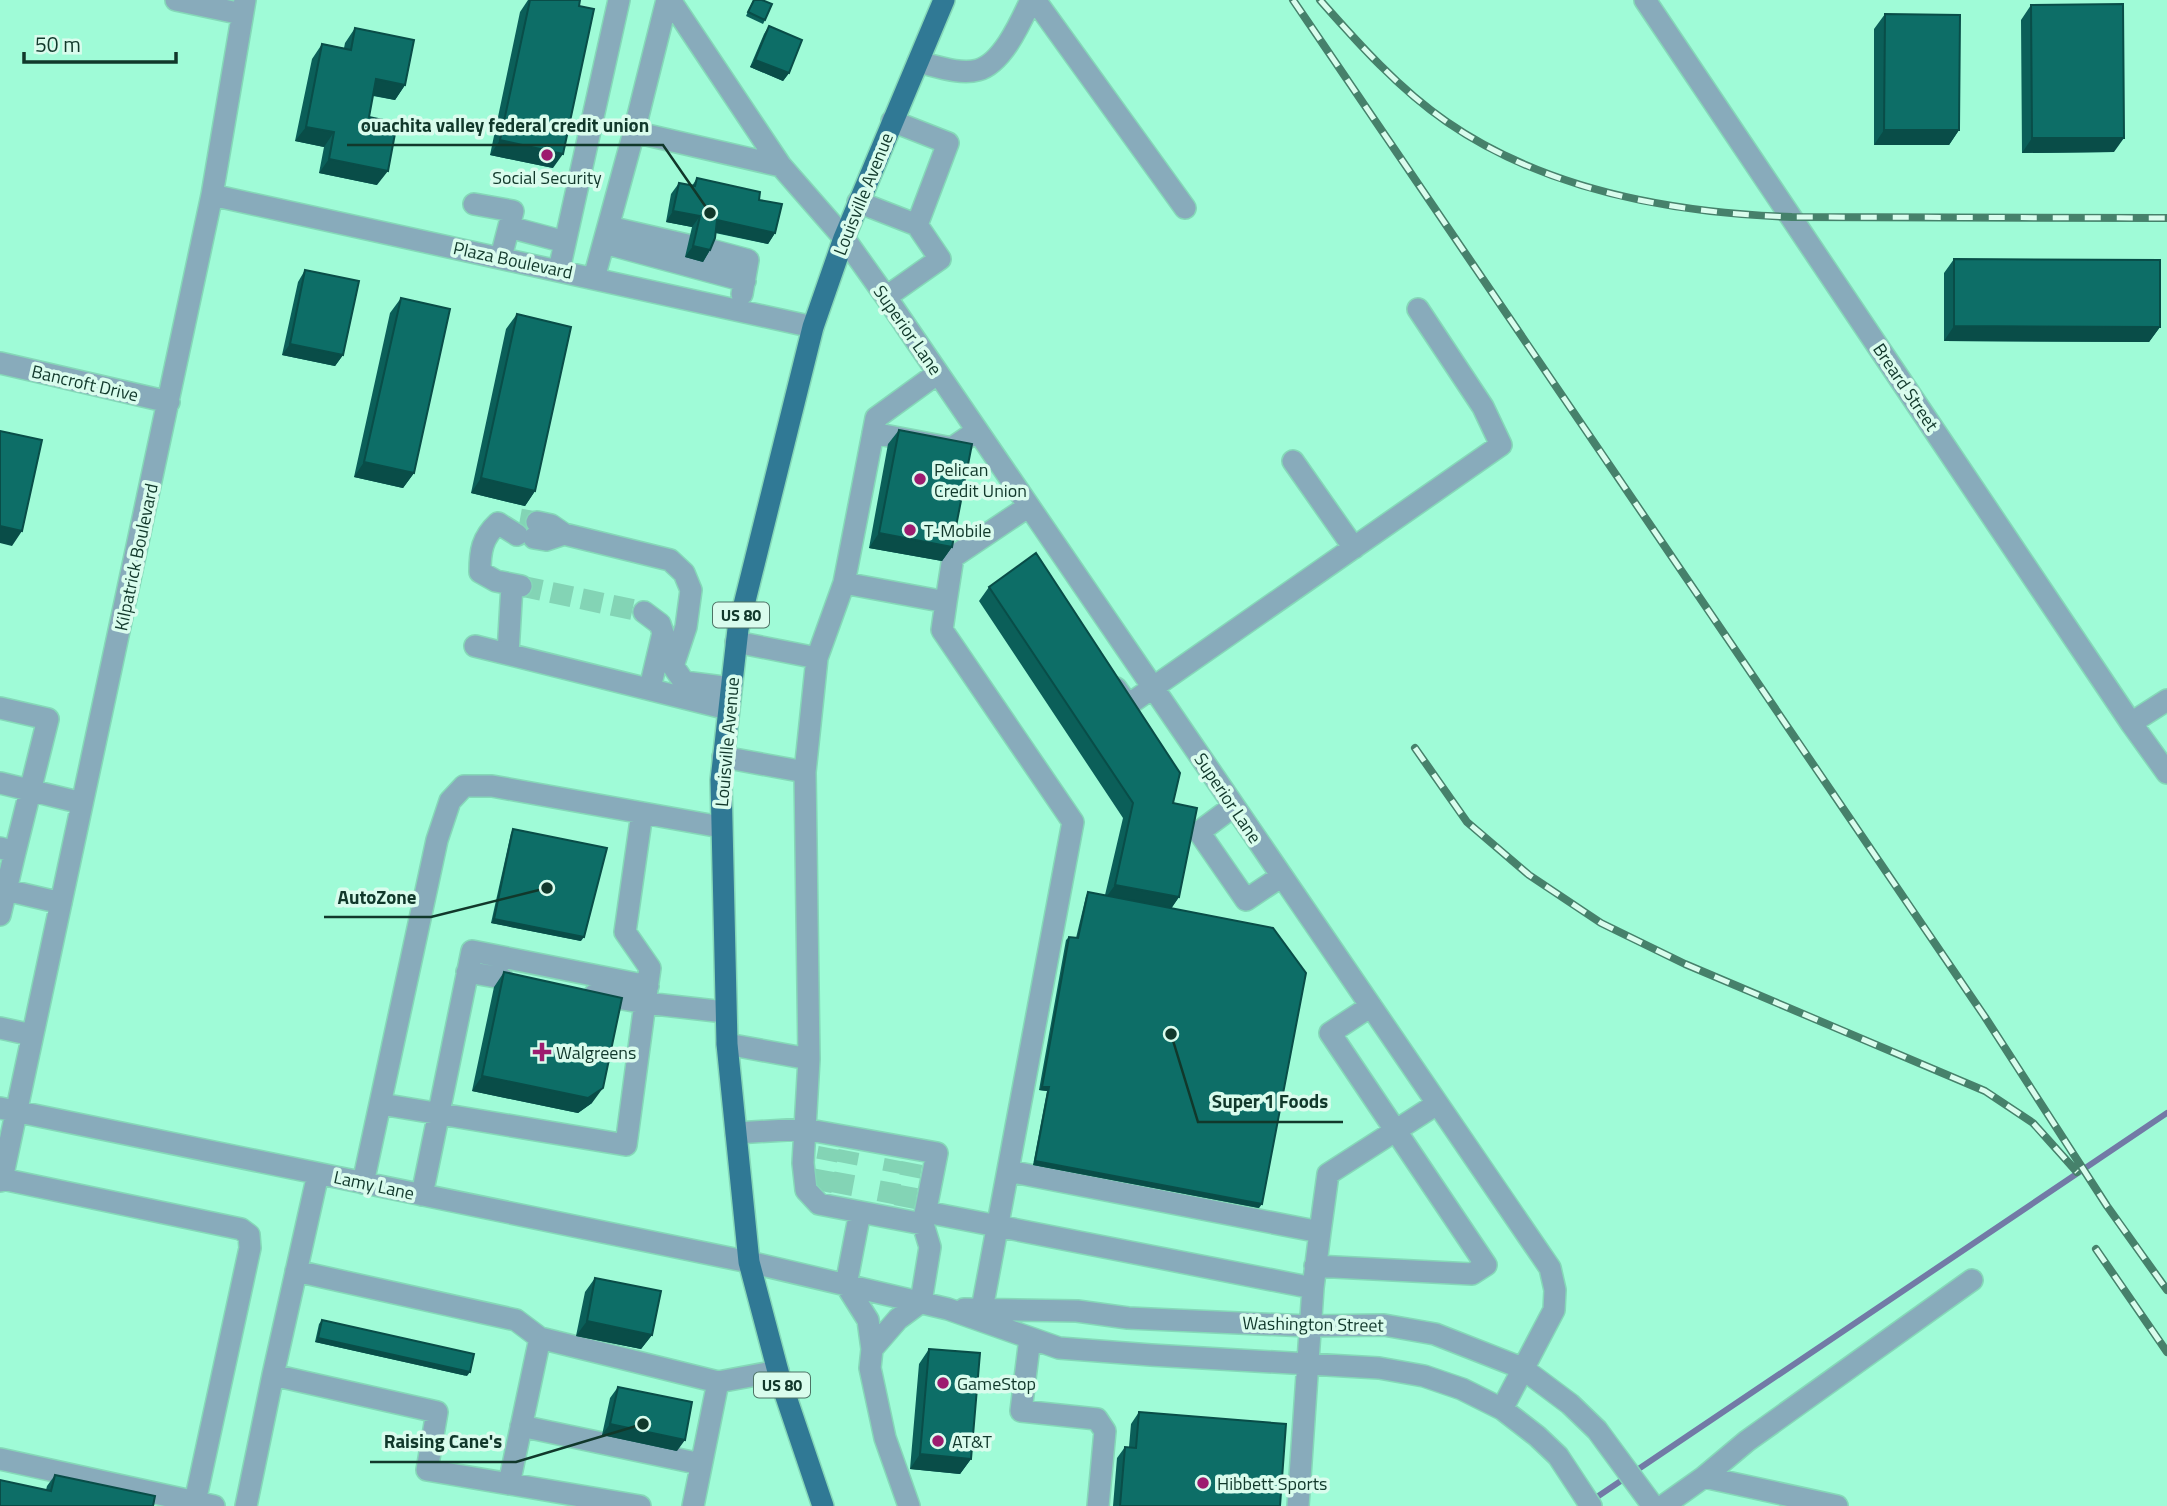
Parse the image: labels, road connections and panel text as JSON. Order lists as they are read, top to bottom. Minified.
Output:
{"streets":{"main road":["Louisville Avenue","US 80"],"street":["Plaza Boulevard","Superior Lane","Bancroft Drive","Breard Street","Kilpatrick Boulevard","Lamy Lane","Washington Street"]},"crossings":[["Louisville Avenue","Plaza Boulevard"],["Louisville Avenue","Superior Lane"],["Louisville Avenue","Lamy Lane"],["Louisville Avenue","Washington Street"],["Plaza Boulevard","Kilpatrick Boulevard"],["Superior Lane","Washington Street"],["Bancroft Drive","Kilpatrick Boulevard"],["Kilpatrick Boulevard","Lamy Lane"],["Lamy Lane","Washington Street"]],"places":{"other":["Social Security","ouachita valley federal credit union","Pelican Credit Union","T-Mobile","AutoZone","Super 1 Foods","GameStop","Raising Cane's","AT&T","Hibbett Sports"],"health":["Walgreens"]},"scale_bar":"50 m"}
